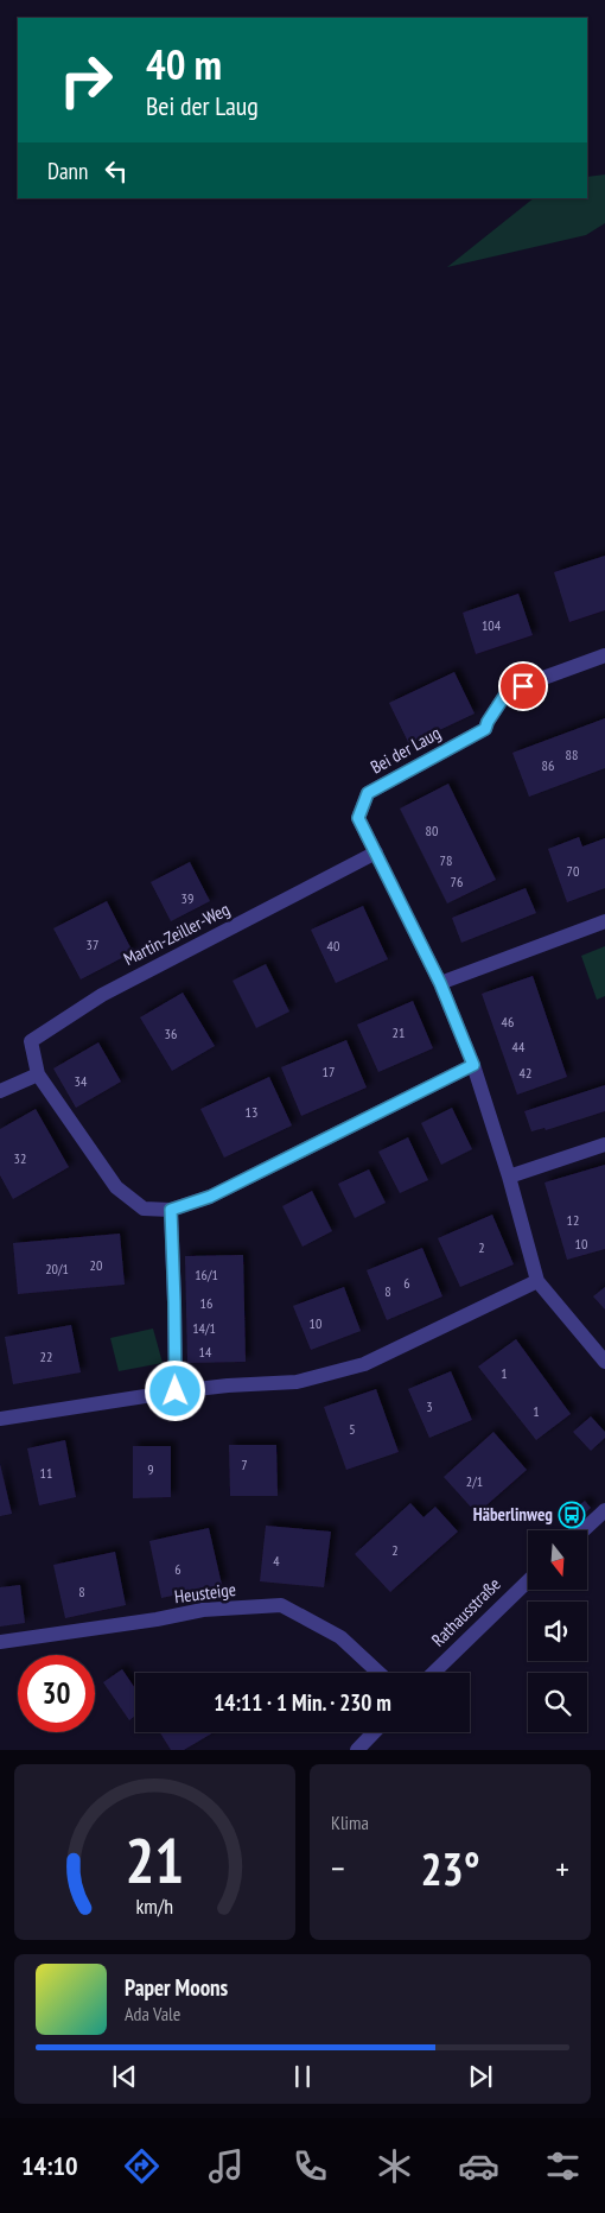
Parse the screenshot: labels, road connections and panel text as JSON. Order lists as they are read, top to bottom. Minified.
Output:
{"streets":{"street":["Bei der Laug","Martin-Zeiller-Weg","Heusteige","Rathausstraße"]},"crossings":[["Bei der Laug","Martin-Zeiller-Weg"]],"places":{"bus stop":["Häberlinweg"]},"house_numbers":["104","88","86","80","78","70","76","39","37","40","46","21","36","44","17","42","34","13","32","12","10","2","20","20/1","16/1","6","8","16","10","14/1","14","22","1","3","1","5","7","9","11","2/1","2","4","6","8"],"north":"bottom","page":{"turn":["40 m","Bei der Laug"],"then":"Dann","limit":"30","trip":"14:11 · 1 Min. · 230 m","tile":"Klima","heat":["−","23°","+"],"song":["Paper Moons","Ada Vale"],"tabs":"14:10","gauge":["21","km/h"]}}
